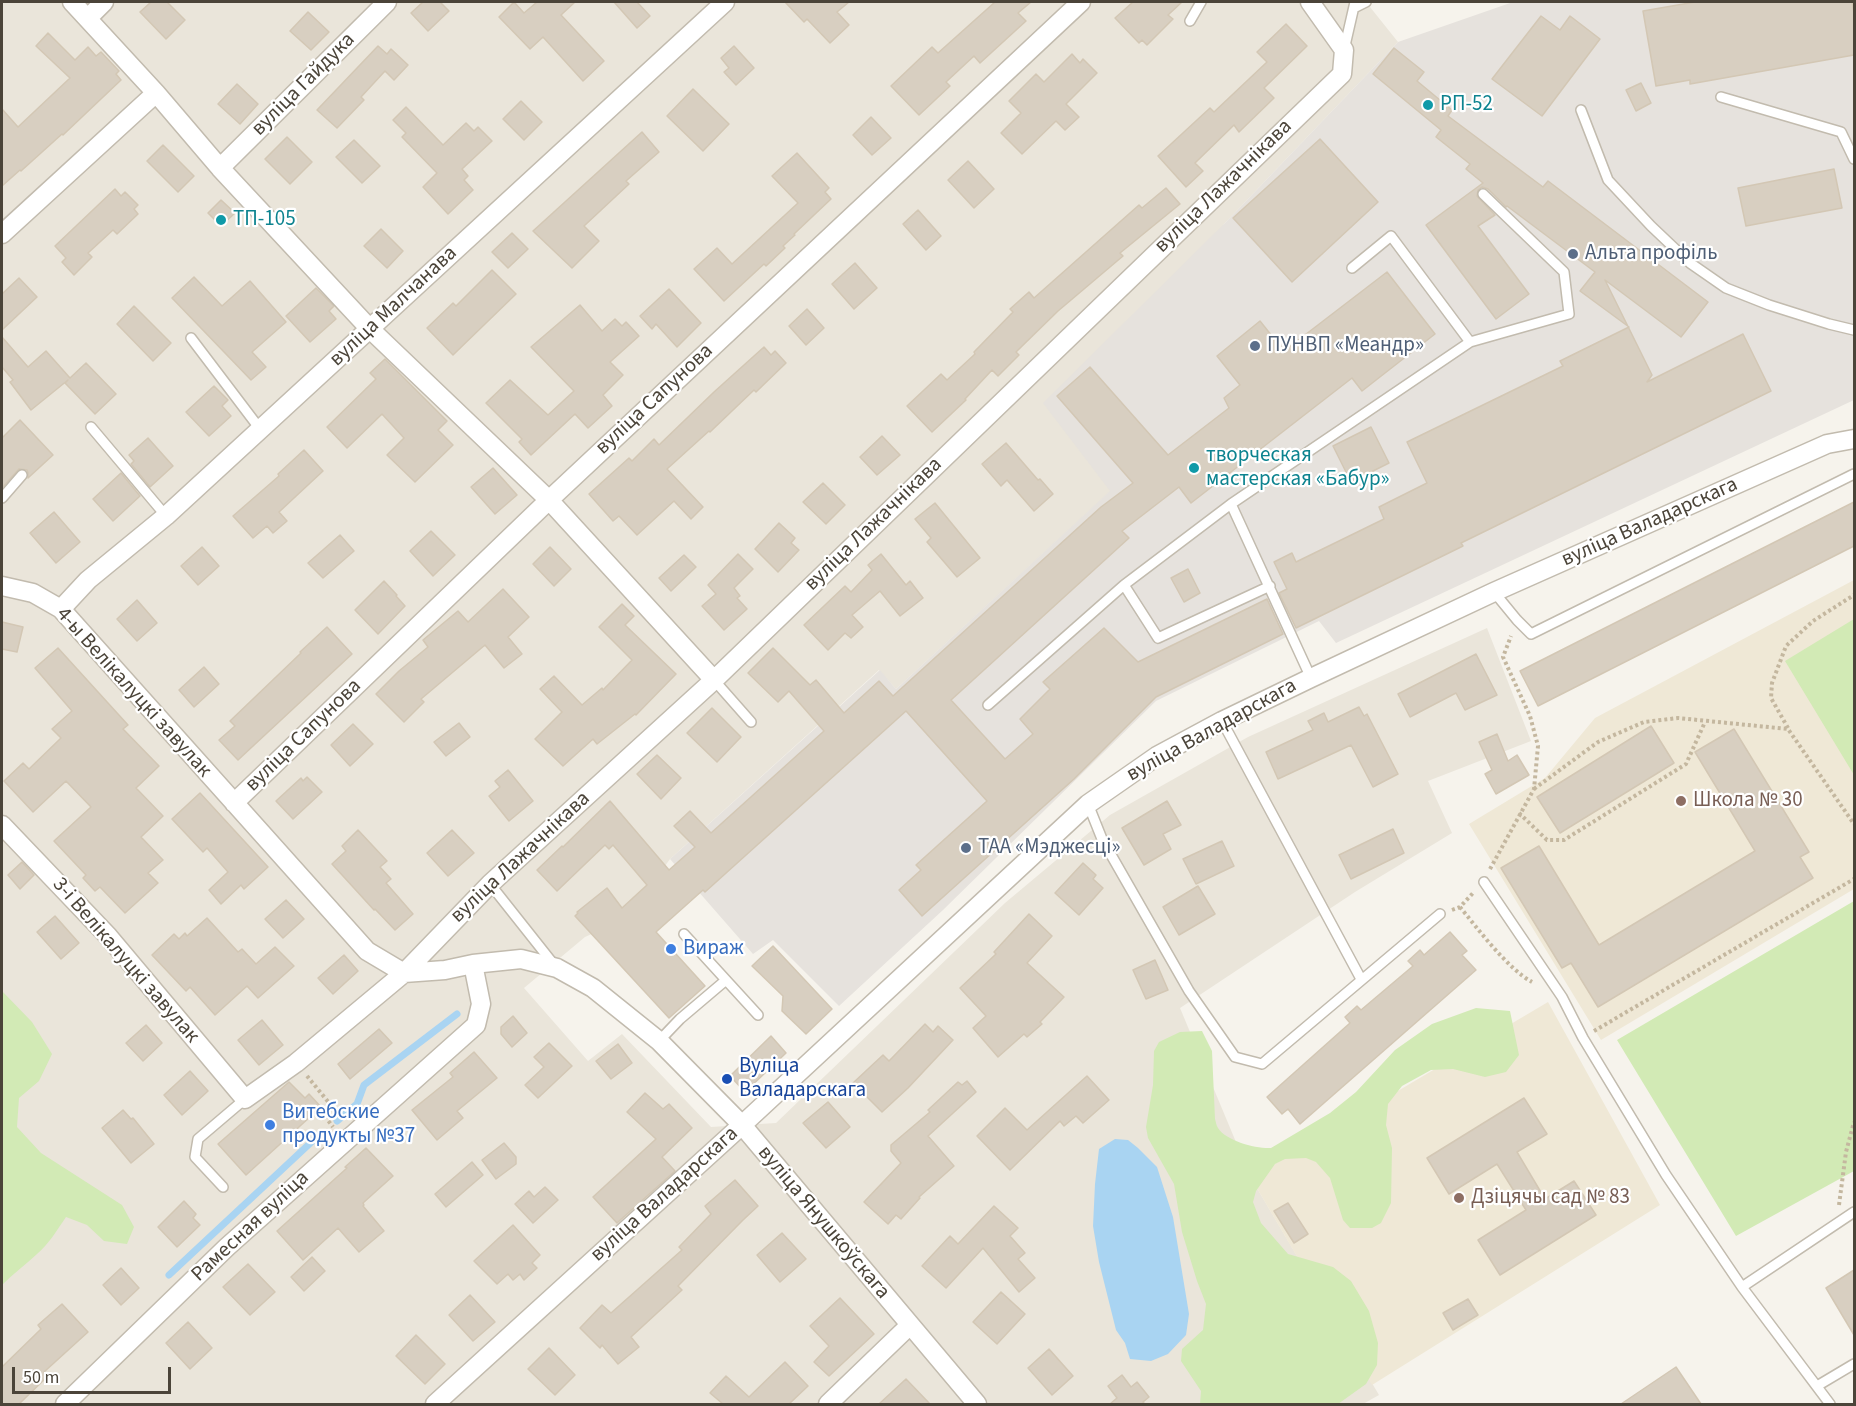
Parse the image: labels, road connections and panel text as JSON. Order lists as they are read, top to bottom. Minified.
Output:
{"streets":{"street":["вуліца Гайдука","вуліца Лажачнікава","вуліца Малчанава","вуліца Сапунова","вуліца Валадарскага","4-ы Велікалуцкі завулак","3-і Велікалуцкі завулак","вуліца Янушкоўскага","Рамесная вуліца"]},"crossings":[["вуліца Лажачнікава","4-ы Велікалуцкі завулак"],["вуліца Лажачнікава","3-і Велікалуцкі завулак"],["вуліца Лажачнікава","вуліца Янушкоўскага"],["вуліца Малчанава","4-ы Велікалуцкі завулак"],["вуліца Сапунова","4-ы Велікалуцкі завулак"],["вуліца Валадарскага","вуліца Янушкоўскага"],["4-ы Велікалуцкі завулак","вуліца Янушкоўскага"],["вуліца Янушкоўскага","Рамесная вуліца"]],"places":["РП-52","ТП-105","Альта профіль","ПУНВП «Меандр»","творческая мастерская «Бабур»","Школа № 30","ТАА «Мэджесці»","Вираж","Вуліца Валадарскага","Витебские продукты №37","Дзіцячы сад № 83"],"scale_bar":"50 m"}
